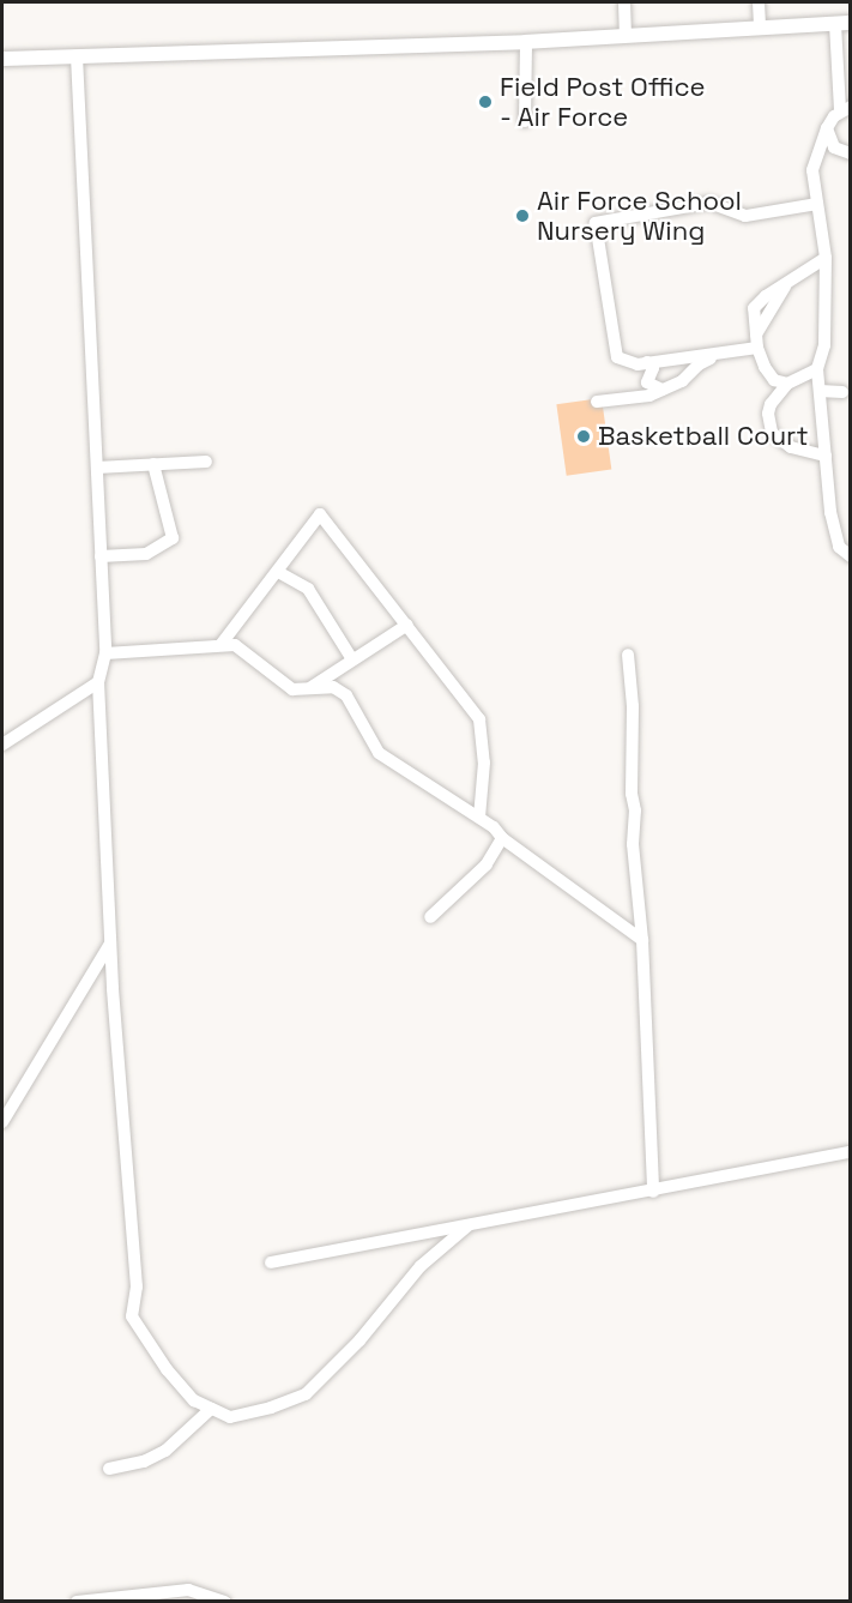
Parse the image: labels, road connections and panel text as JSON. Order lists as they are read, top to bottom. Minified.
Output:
{"places":["Field Post Office - Air Force","Air Force School Nursery Wing","Basketball Court"]}
